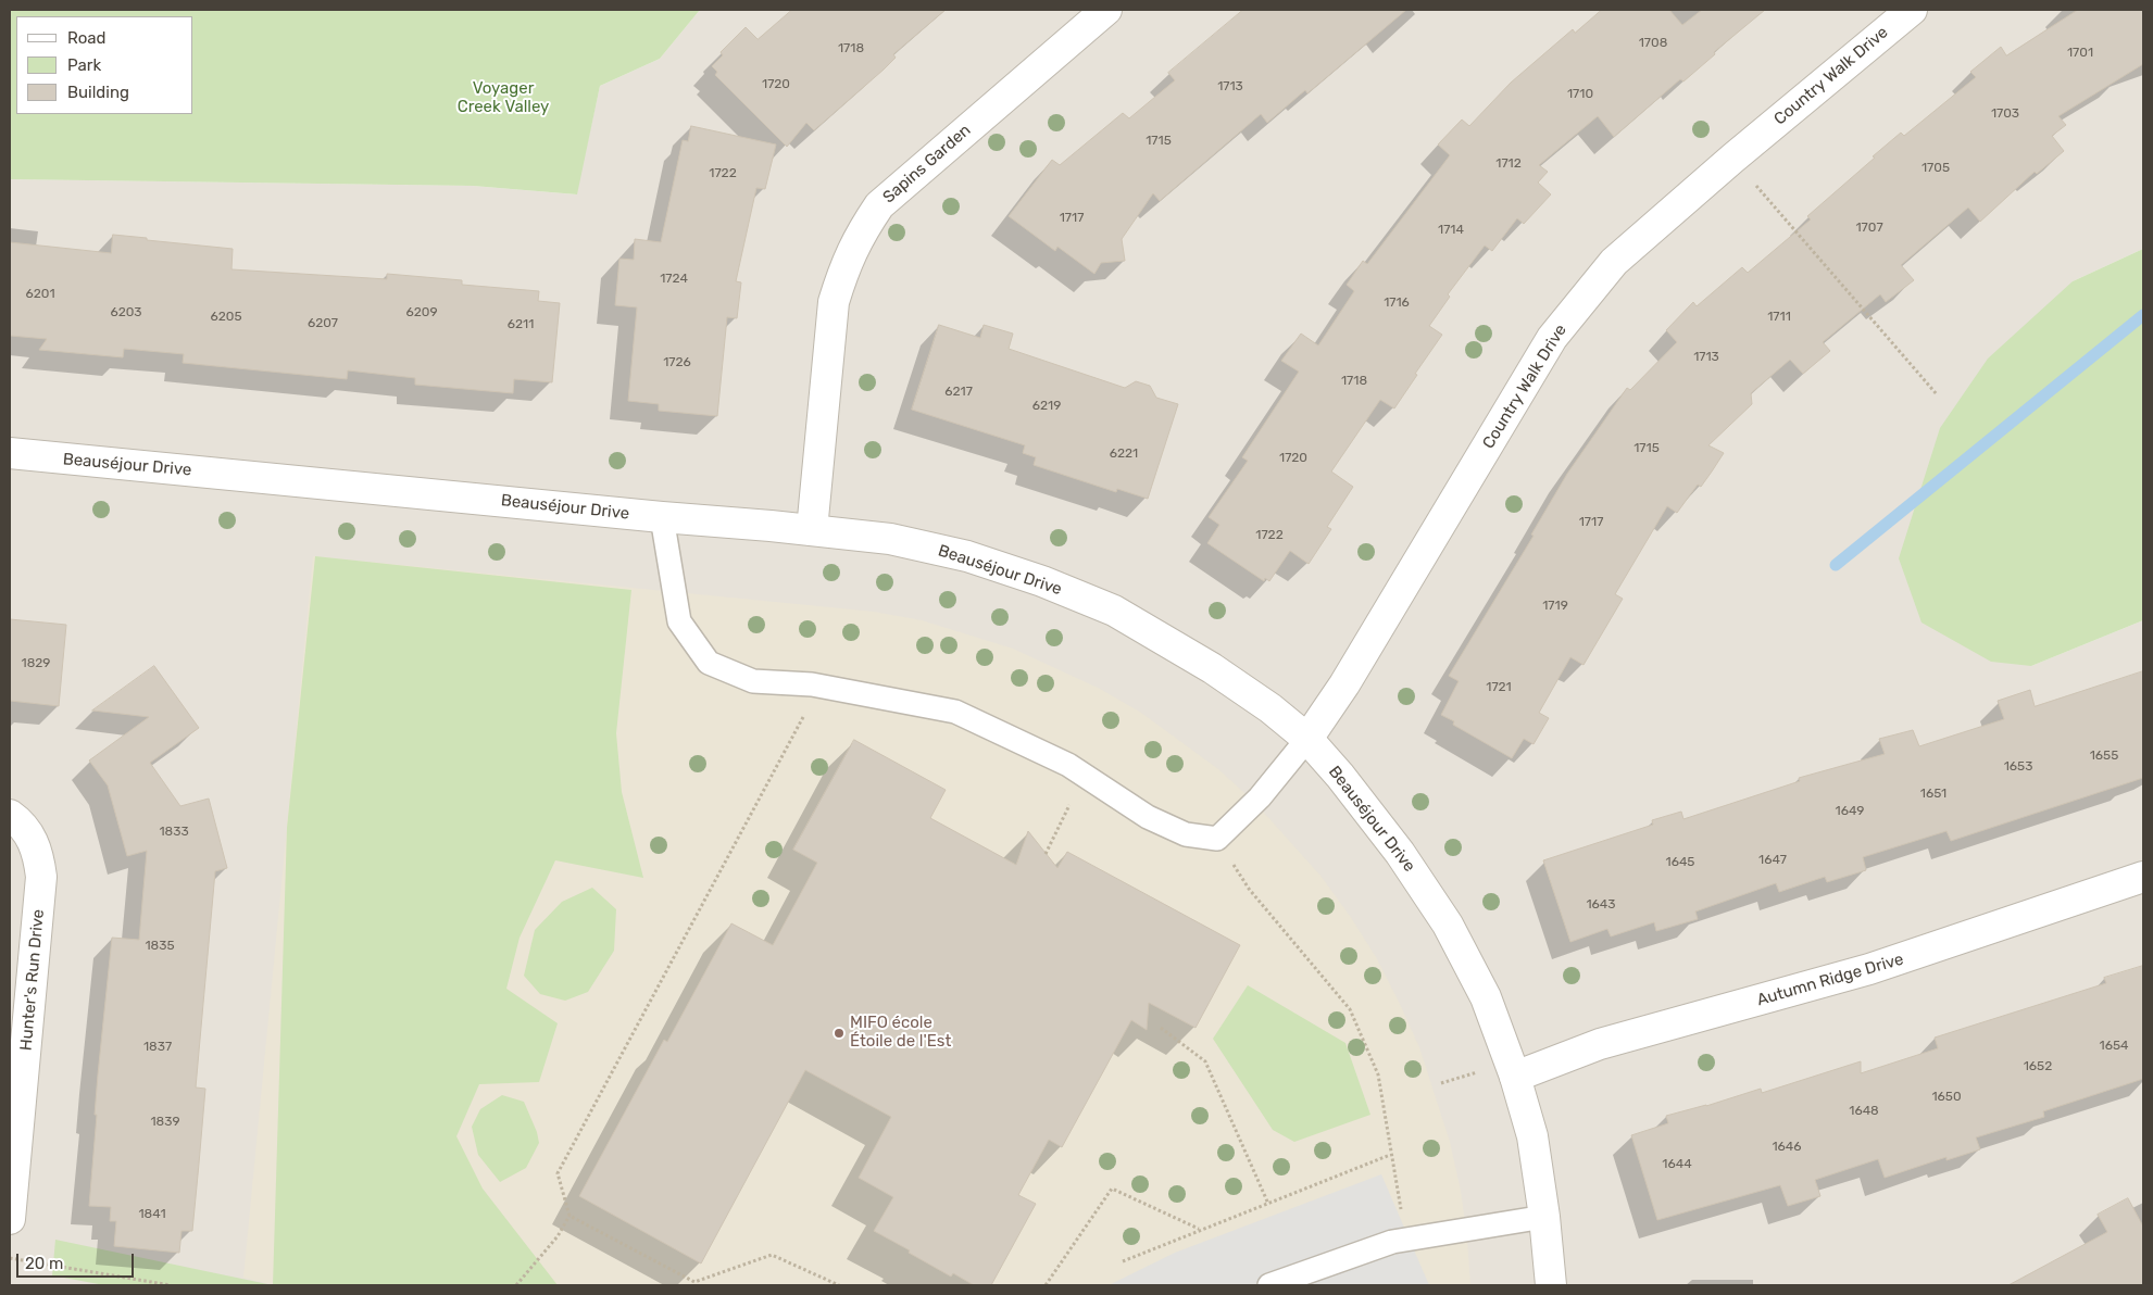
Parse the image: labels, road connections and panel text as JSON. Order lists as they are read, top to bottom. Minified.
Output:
{"streets":{"street":["Country Walk Drive","Sapins Garden","Beauséjour Drive","Hunter's Run Drive","Autumn Ridge Drive"]},"crossings":[["Country Walk Drive","Beauséjour Drive"],["Sapins Garden","Beauséjour Drive"],["Beauséjour Drive","Autumn Ridge Drive"]],"parks":["Voyager Creek Valley"],"places":["MIFO école Étoile de l'Est"],"house_numbers":["1708","1718","1701","1720","1713","1710","1703","1715","1712","1705","1722","1717","1707","1714","1724","6201","1716","6203","6209","6205","1711","6207","6211","1713","1726","1718","6217","6219","1715","6221","1720","1717","1722","1719","1829","1721","1655","1653","1651","1649","1833","1647","1645","1643","1835","1654","1837","1652","1650","1648","1839","1646","1644","1841"],"legend":["Road","Park","Building"],"scale_bar":"20 m"}
